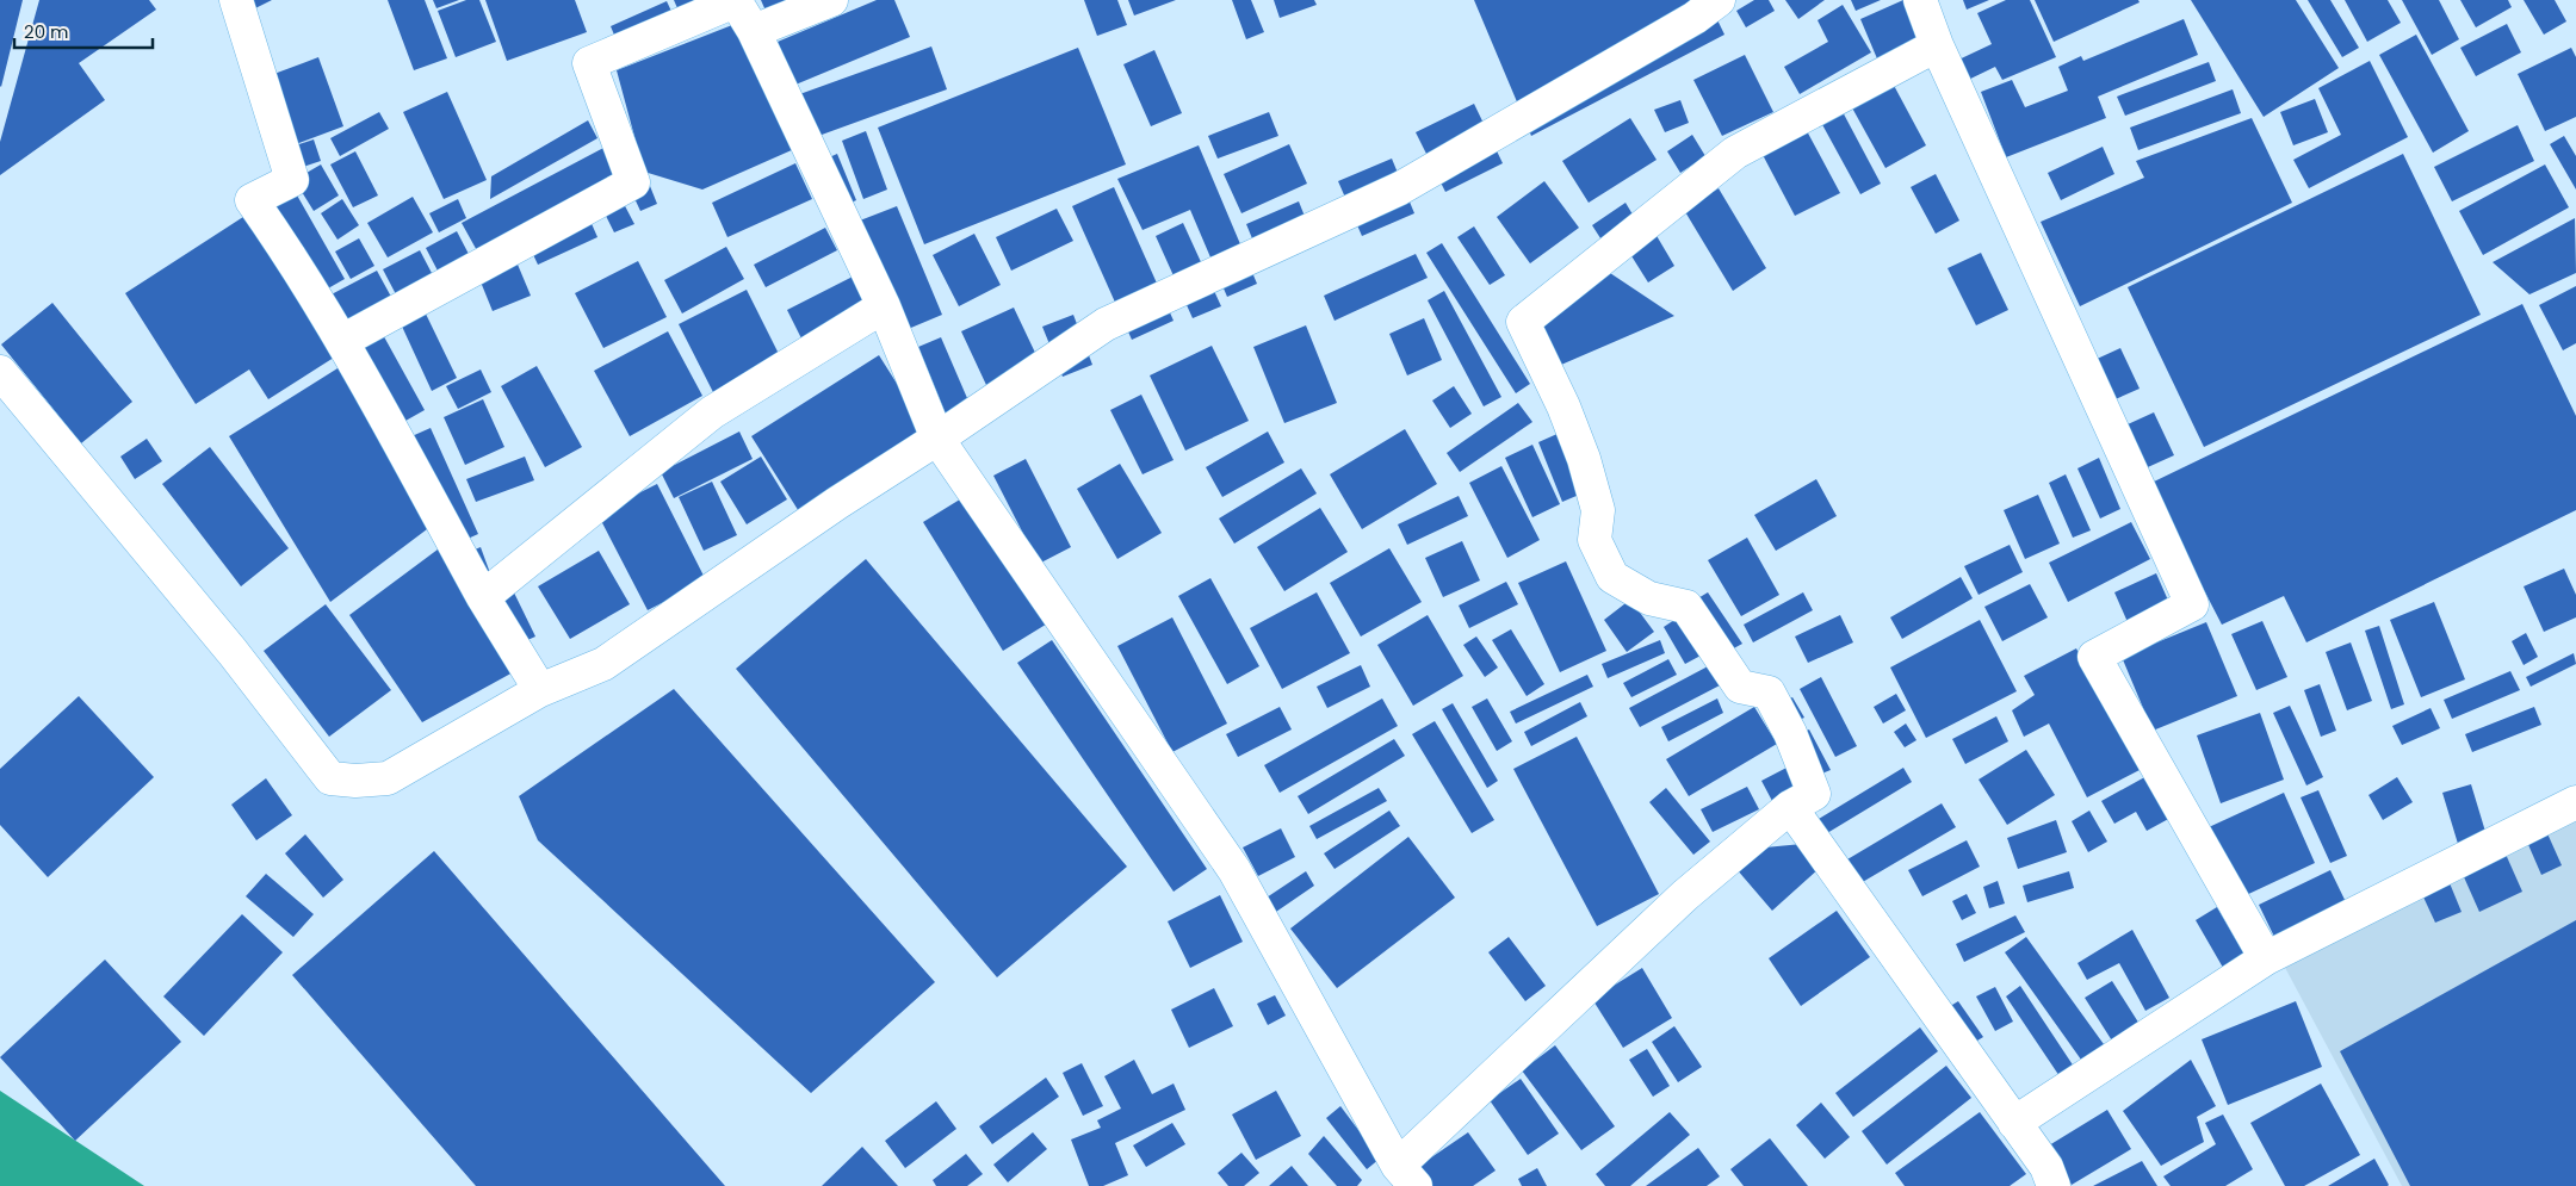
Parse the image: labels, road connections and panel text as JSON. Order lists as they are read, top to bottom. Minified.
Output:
{"scale_bar":"20 m"}
